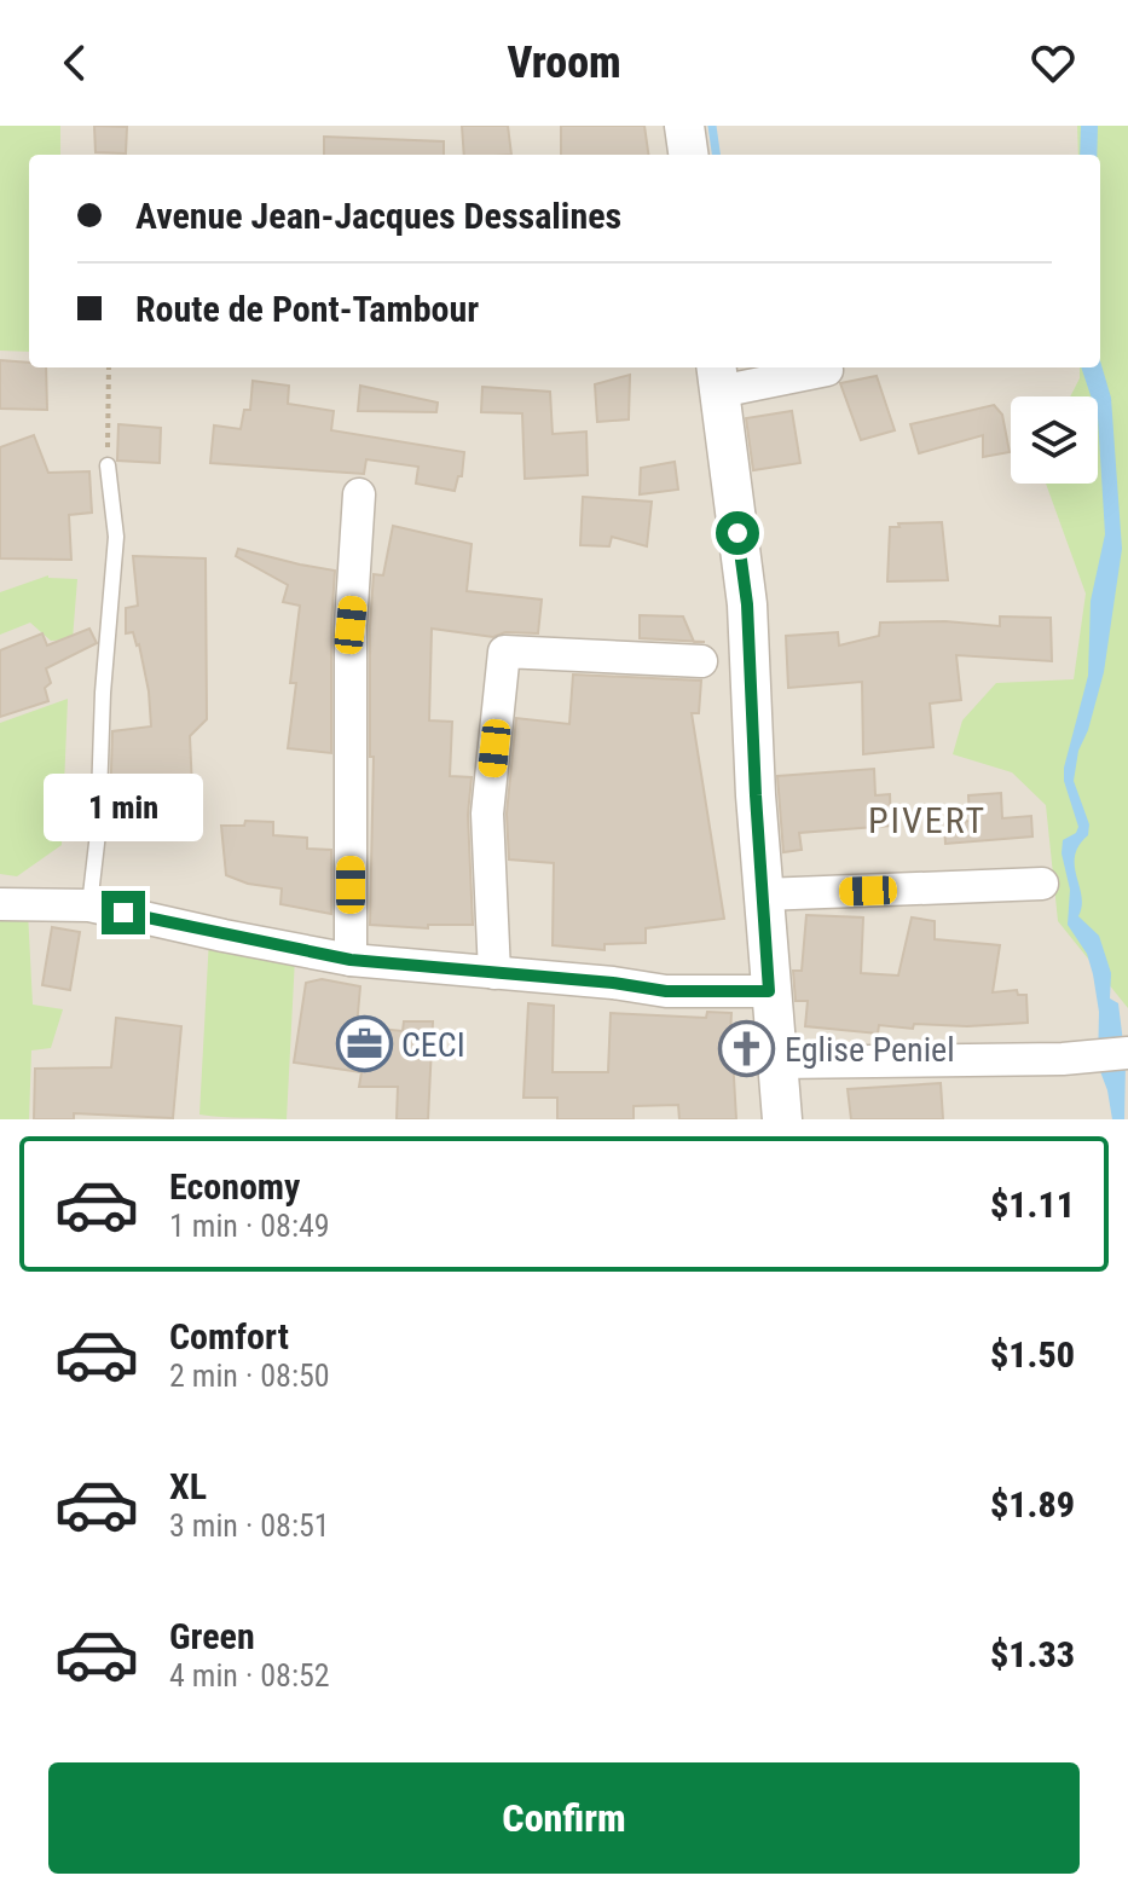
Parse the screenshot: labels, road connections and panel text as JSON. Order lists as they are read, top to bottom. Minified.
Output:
{"districts":["PIVERT"],"places":{"office":["CECI"],"church":["Eglise Peniel"]},"page":{"header":"Vroom","banner":["Avenue Jean-Jacques Dessalines","Route de Pont-Tambour"],"bubble":"1 min","list":[{"name":"Economy","note":"1 min · 08:49","value":"$1.11"},{"name":"Comfort","note":"2 min · 08:50","value":"$1.50"},{"name":"XL","note":"3 min · 08:51","value":"$1.89"},{"name":"Green","note":"4 min · 08:52","value":"$1.33"}],"buttons":"Confirm"}}
